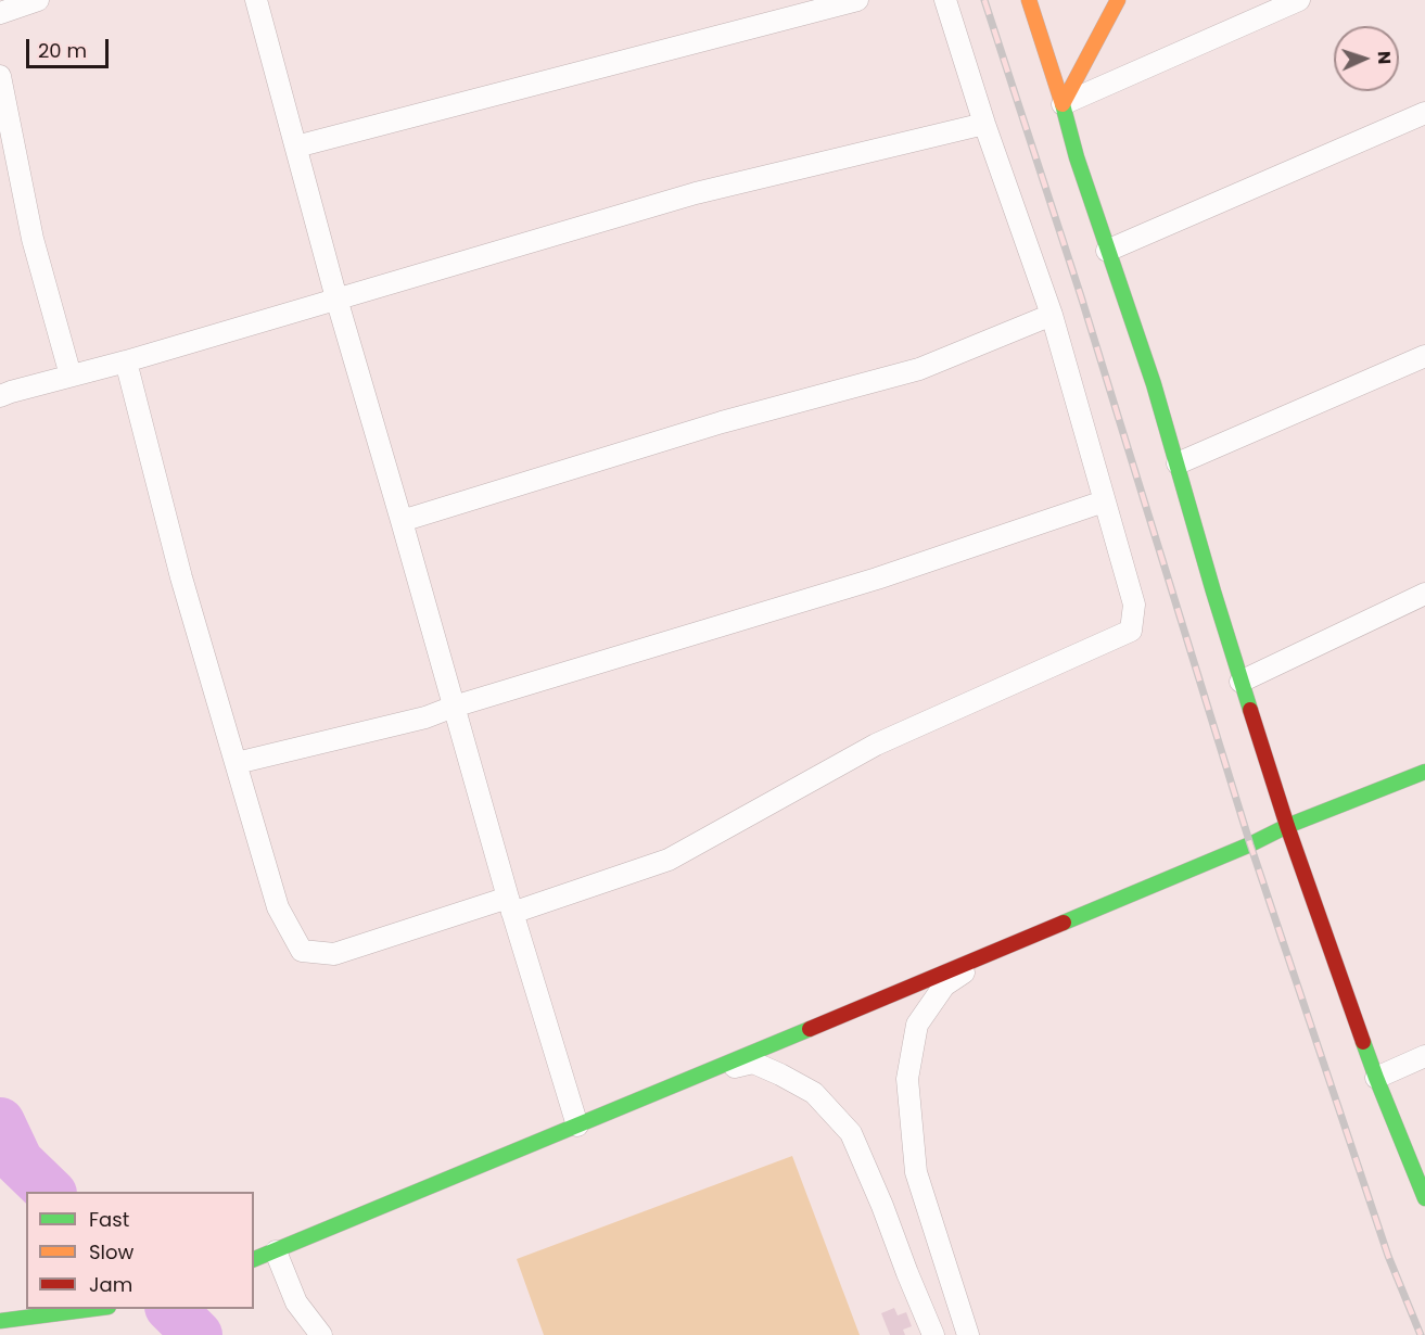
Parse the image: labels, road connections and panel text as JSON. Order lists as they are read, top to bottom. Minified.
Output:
{"legend":["Fast","Slow","Jam"],"scale_bar":"20 m","north":"right"}
